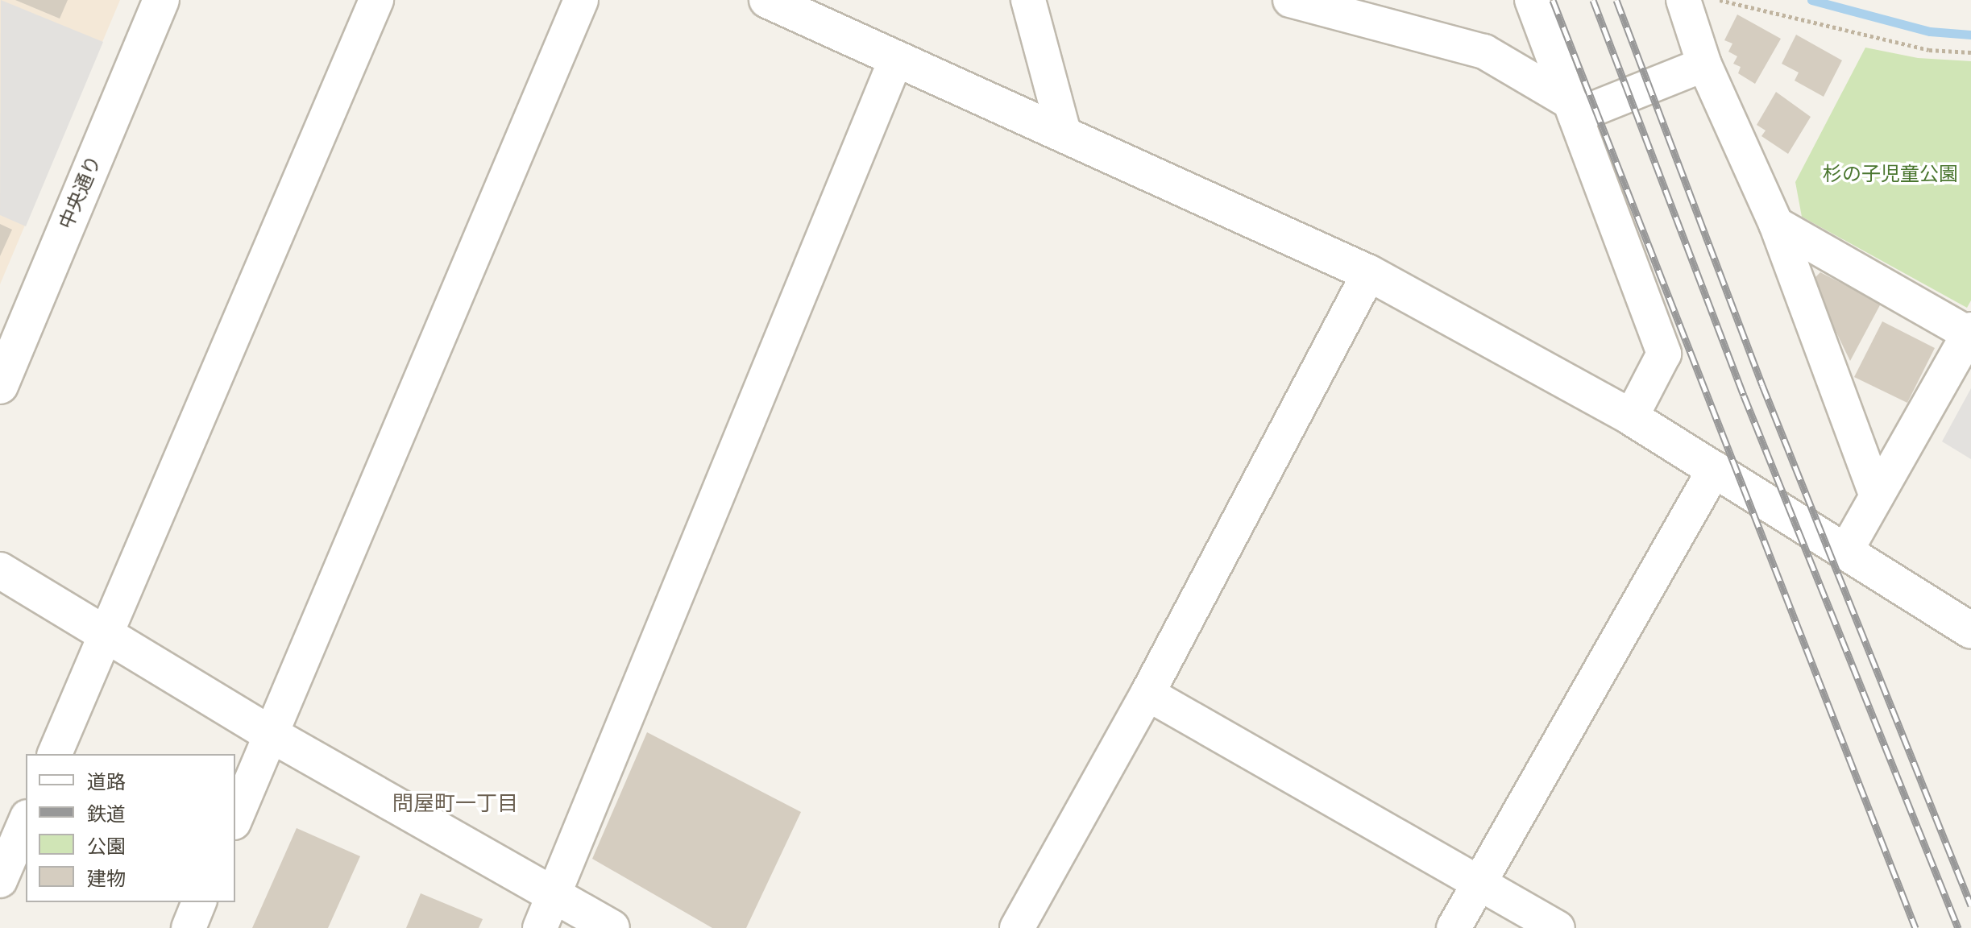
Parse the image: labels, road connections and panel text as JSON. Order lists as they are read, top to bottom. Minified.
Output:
{"streets":{"street":["中央通り"]},"districts":["問屋町一丁目"],"parks":["杉の子児童公園"],"legend":["道路","鉄道","公園","建物"]}
